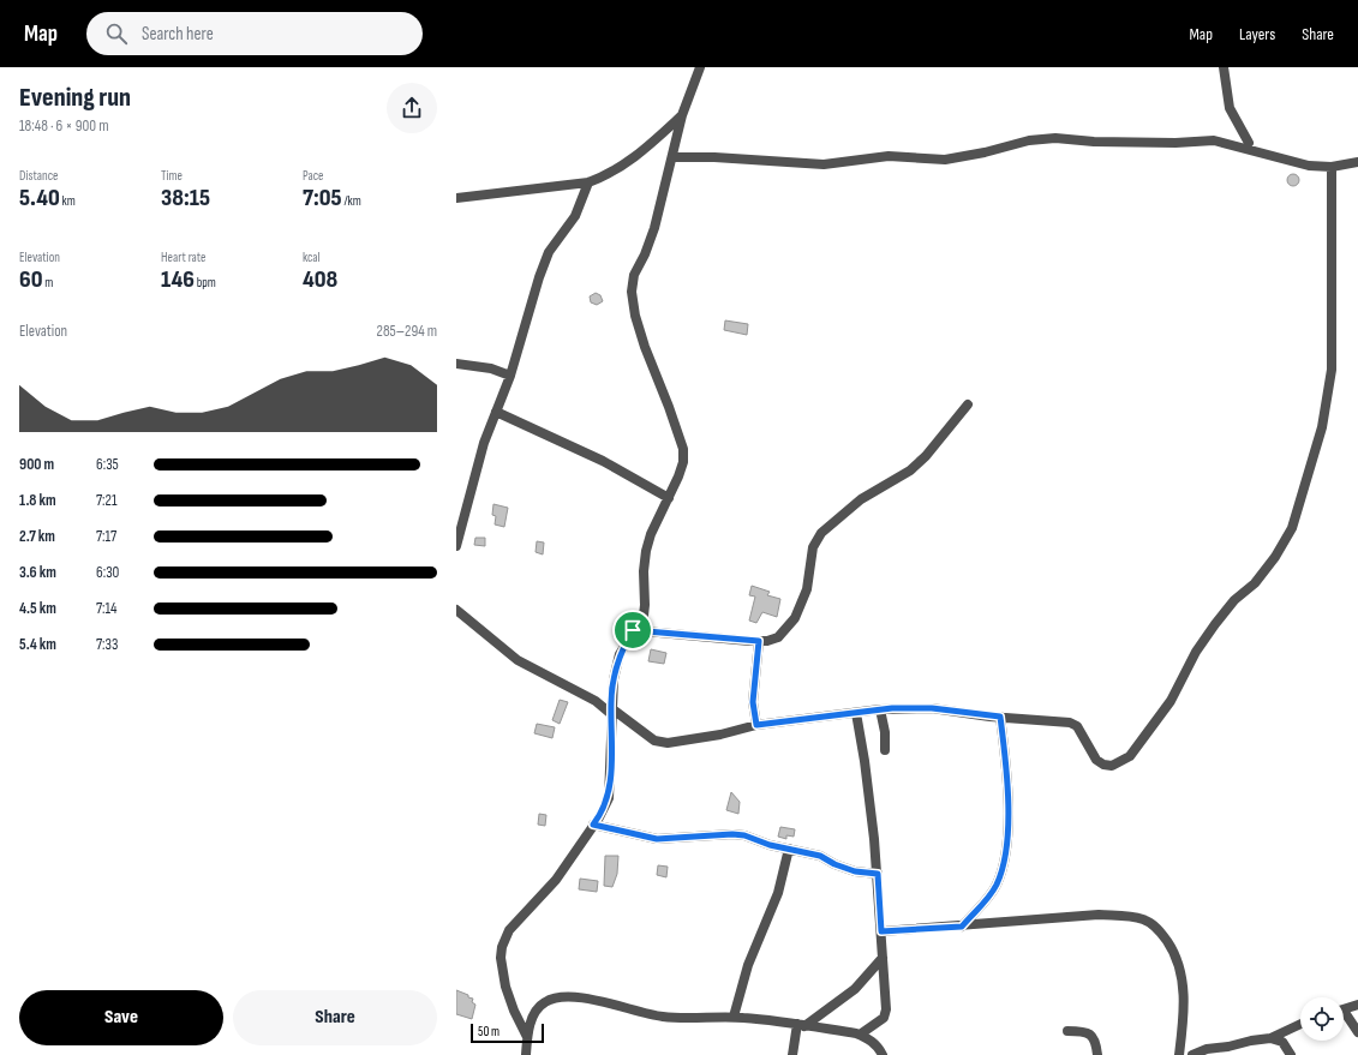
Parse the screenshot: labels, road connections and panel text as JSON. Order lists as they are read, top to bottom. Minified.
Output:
{"scale_bar":"50 m","page":{"header":"Map","search":"Search here","nav":["Map","Layers","Share"],"heading":["Evening run","18:48 · 6 × 900 m"],"stats":[["Distance","5.40 km"],["Time","38:15"],["Pace","7:05 /km"],["Elevation","60 m"],["Heart rate","146 bpm"],["kcal","408"]],"chart":["Elevation","285–294 m"],"list":[{"name":"900 m","note":"6:35"},{"name":"1.8 km","note":"7:21"},{"name":"2.7 km","note":"7:17"},{"name":"3.6 km","note":"6:30"},{"name":"4.5 km","note":"7:14"},{"name":"5.4 km","note":"7:33"}],"buttons":["Save","Share"],"scale":"50 m"}}
